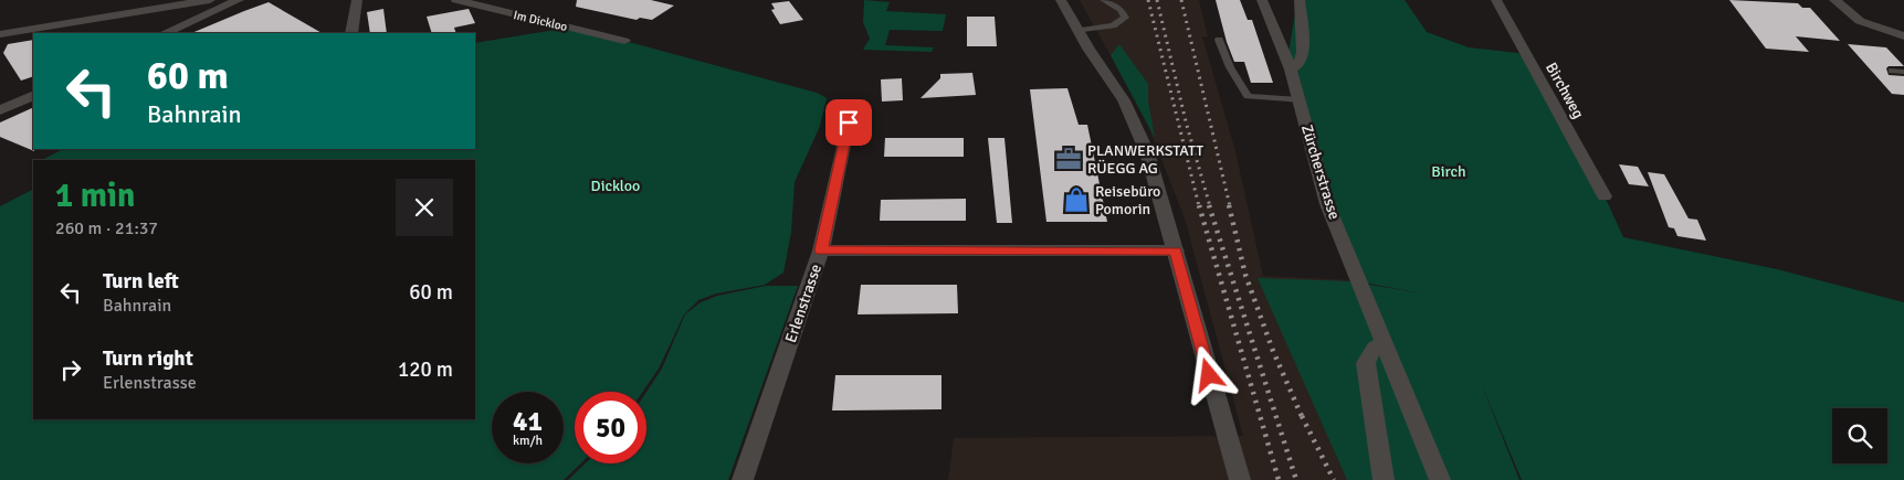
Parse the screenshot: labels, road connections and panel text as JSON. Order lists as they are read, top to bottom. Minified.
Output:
{"streets":{"street":["Im Dickloo","Birchweg","Zürcherstrasse","Erlenstrasse"]},"parks":["Birch","Dickloo"],"places":{"office":["PLANWERKSTATT RÜEGG AG"],"shop":["Reisebüro Pomorin"]},"page":{"turn":["60 m","Bahnrain"],"heading":["1 min","260 m · 21:37"],"list":[{"name":"Turn left","note":"Bahnrain","value":"60 m"},{"name":"Turn right","note":"Erlenstrasse","value":"120 m"}],"speed":"41 km/h","limit":"50"}}
